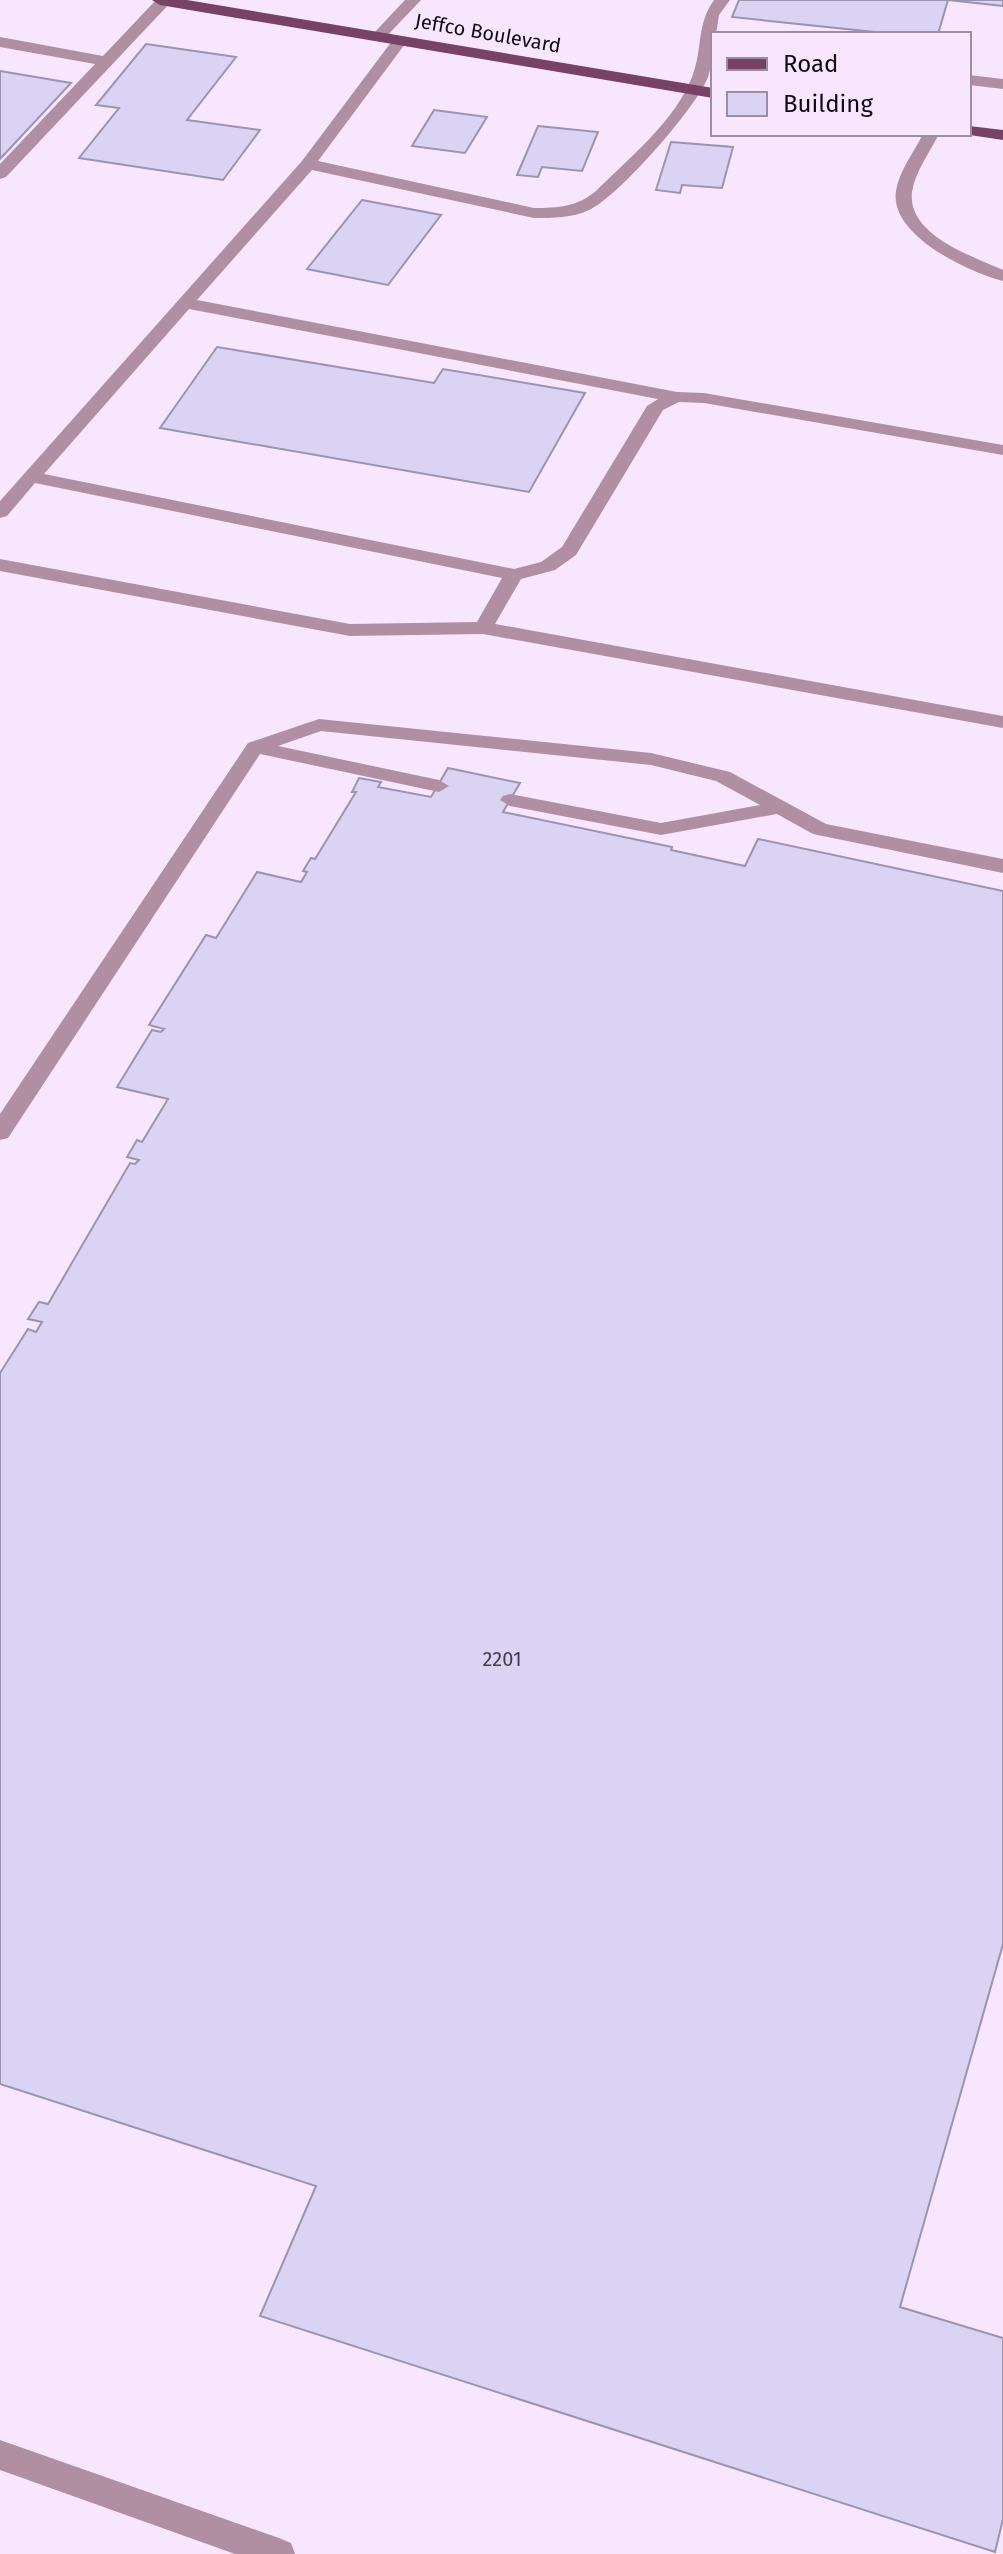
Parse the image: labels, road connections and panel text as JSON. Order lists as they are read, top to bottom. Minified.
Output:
{"streets":{"main road":["Jeffco Boulevard"]},"house_numbers":["2201"],"legend":["Road","Building"]}
